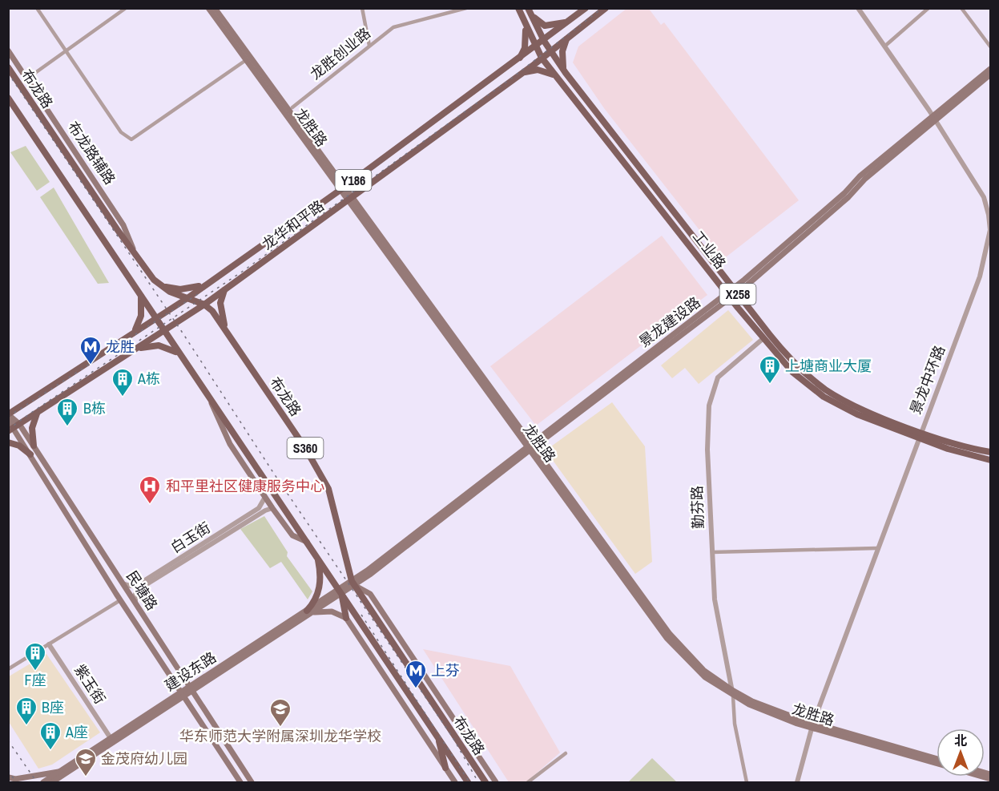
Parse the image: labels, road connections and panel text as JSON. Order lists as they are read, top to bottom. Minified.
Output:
{"streets":{"main road":["布龙路","龙胜路","布龙路辅路","Y186","龙华和平路","工业路","X258","景龙建设路","S360","民塘路","建设东路"],"street":["龙胜创业路","景龙中环路","勤芬路","白玉街","紫玉街"]},"crossings":[["龙胜创业路","龙胜路"],["布龙路","布龙路辅路"],["布龙路","龙华和平路"],["布龙路","景龙建设路"],["布龙路","白玉街"],["布龙路","建设东路"],["龙胜路","龙华和平路"],["龙胜路","景龙建设路"],["龙胜路","景龙中环路"],["龙胜路","勤芬路"],["龙华和平路","工业路"],["龙华和平路","民塘路"],["工业路","景龙建设路"],["工业路","景龙中环路"],["工业路","勤芬路"],["景龙建设路","景龙中环路"],["景龙建设路","建设东路"],["白玉街","民塘路"],["民塘路","建设东路"],["建设东路","紫玉街"]],"places":{"metro station":["龙胜","上芬"],"building":["上塘商业大厦","A栋","B栋","F座","B座","A座"],"hospital":["和平里社区健康服务中心"],"school or university":["华东师范大学附属深圳龙华学校","金茂府幼儿园"]},"north":"top"}
